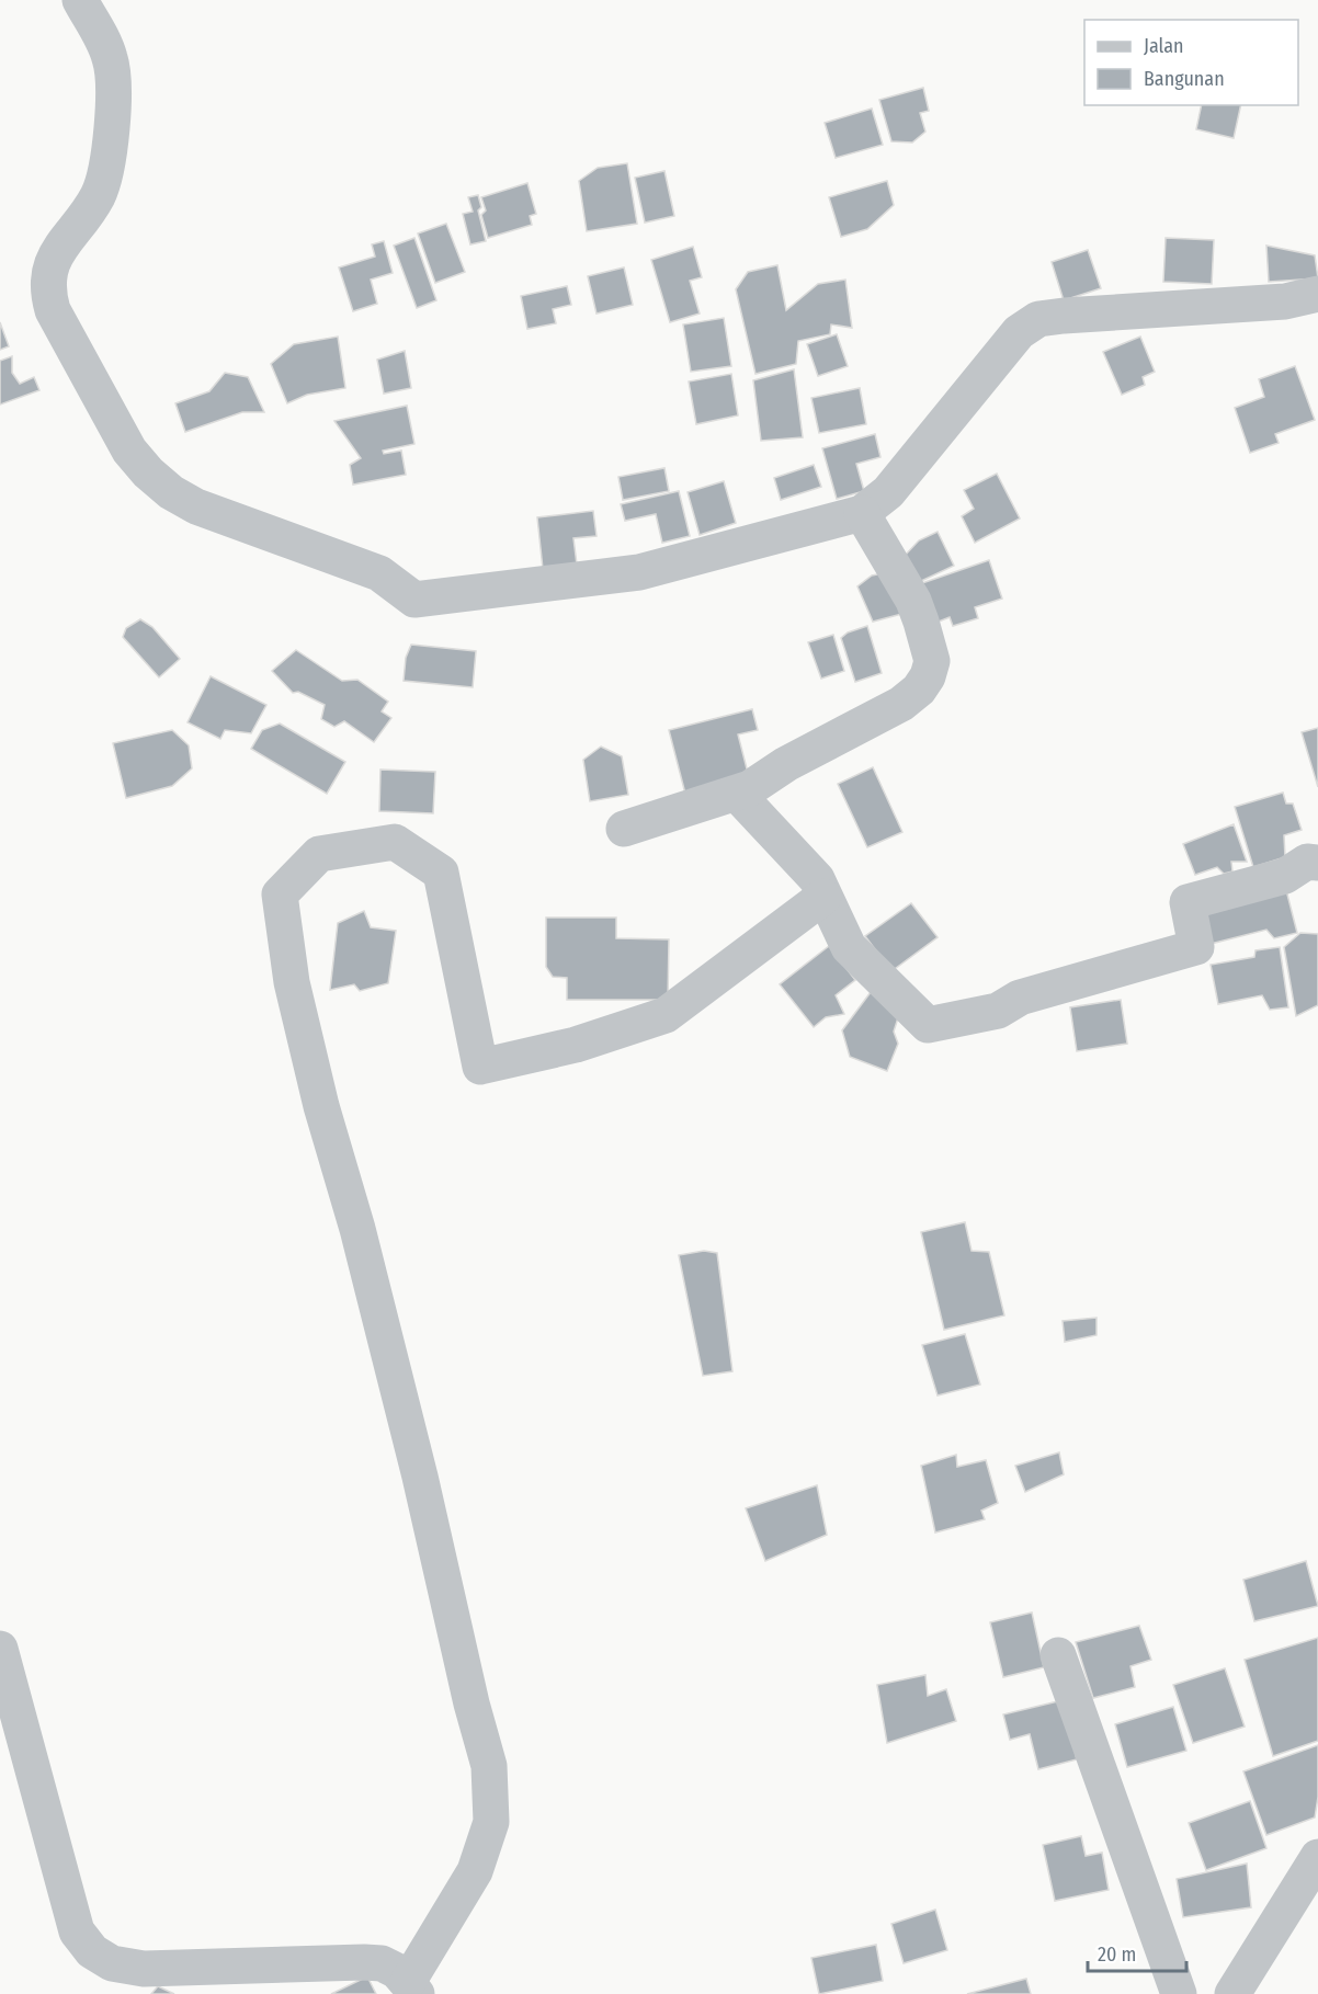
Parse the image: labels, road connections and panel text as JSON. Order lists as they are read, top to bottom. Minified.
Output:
{"legend":["Jalan","Bangunan"],"scale_bar":"20 m"}
